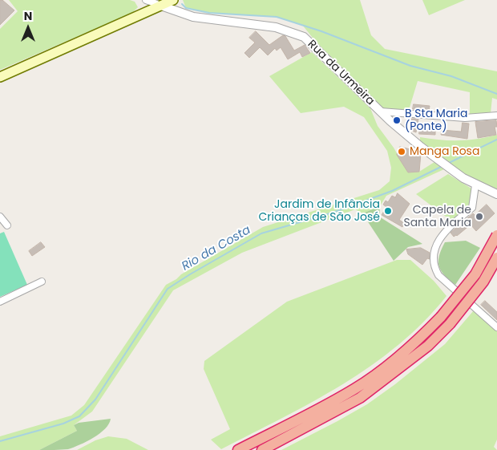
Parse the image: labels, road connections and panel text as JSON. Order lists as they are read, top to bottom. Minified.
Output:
{"streets":{"street":["Rua da Urmeira"]},"water":["Rio da Costa"],"places":["B Sta Maria (Ponte)","Manga Rosa","Jardim de Infância Crianças de São José","Capela de Santa Maria"],"north":"top"}
